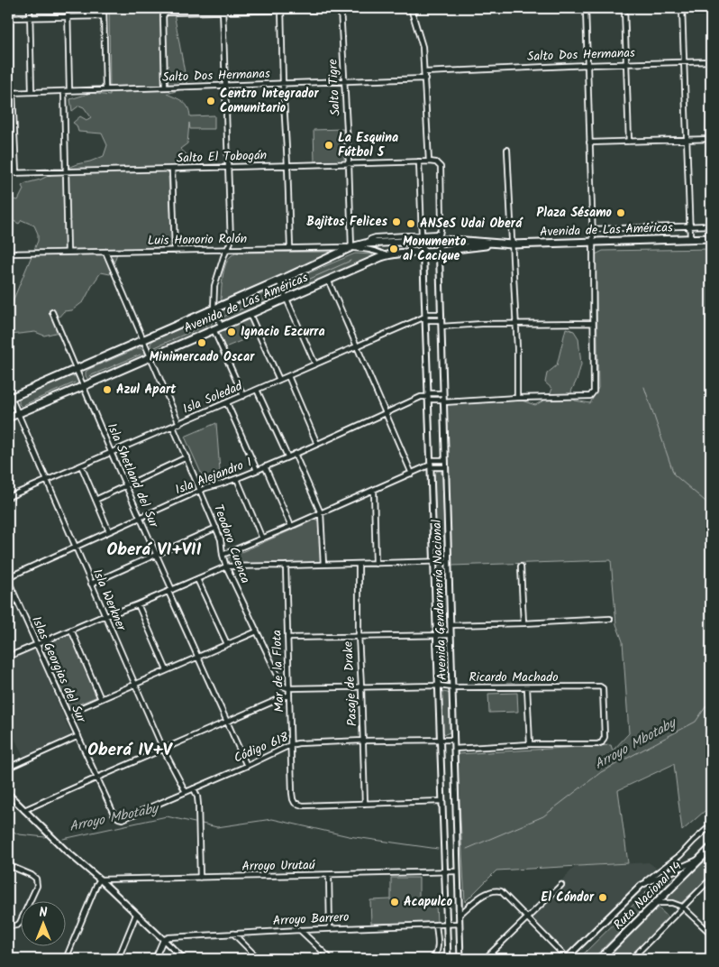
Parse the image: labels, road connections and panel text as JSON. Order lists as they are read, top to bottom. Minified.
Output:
{"streets":{"main road":["Avenida de Las Américas","Ruta Nacional 14"],"street":["Salto Dos Hermanas","Salto Tigre","Salto El Tobogán","Luis Honorio Rolón","Isla Soledad","Isla Shetland del Sur","Isla Alejandro I","Teodoro Cuenca","Isla Werkner","Avenida Gendarmería Nacional","Islas Georgias del Sur","Mar de la Flota","Ricardo Machado","Pasaje de Drake","Código 618","Arroyo Urutaú","Arroyo Barrero"]},"crossings":[["Salto Dos Hermanas","Salto Tigre"],["Salto Tigre","Salto El Tobogán"],["Salto Tigre","Avenida de Las Américas"],["Salto Tigre","Luis Honorio Rolón"],["Salto El Tobogán","Avenida de Las Américas"],["Salto El Tobogán","Avenida Gendarmería Nacional"],["Avenida de Las Américas","Luis Honorio Rolón"],["Avenida de Las Américas","Isla Shetland del Sur"],["Avenida de Las Américas","Isla Werkner"],["Avenida de Las Américas","Avenida Gendarmería Nacional"],["Isla Soledad","Isla Shetland del Sur"],["Isla Soledad","Teodoro Cuenca"],["Isla Soledad","Isla Werkner"],["Isla Soledad","Avenida Gendarmería Nacional"],["Isla Shetland del Sur","Isla Alejandro I"],["Isla Shetland del Sur","Código 618"],["Isla Alejandro I","Teodoro Cuenca"],["Isla Alejandro I","Isla Werkner"],["Isla Alejandro I","Avenida Gendarmería Nacional"],["Isla Alejandro I","Islas Georgias del Sur"],["Teodoro Cuenca","Mar de la Flota"],["Teodoro Cuenca","Ricardo Machado"],["Isla Werkner","Código 618"],["Avenida Gendarmería Nacional","Ricardo Machado"],["Avenida Gendarmería Nacional","Código 618"],["Avenida Gendarmería Nacional","Arroyo Urutaú"],["Avenida Gendarmería Nacional","Arroyo Barrero"],["Islas Georgias del Sur","Código 618"],["Mar de la Flota","Ricardo Machado"],["Mar de la Flota","Pasaje de Drake"],["Mar de la Flota","Código 618"],["Ricardo Machado","Pasaje de Drake"],["Pasaje de Drake","Código 618"]],"districts":["Oberá VI+VII","Oberá IV+V"],"water":["Arroyo Mbotaby"],"places":["Centro Integrador Comunitario","La Esquina Fútbol 5","Plaza Sésamo","Bajitos Felices","ANSeS Udai Oberá","Monumento al Cacique","Ignacio Ezcurra","Minimercado Oscar","Azul Apart","El Cóndor","Acapulco"],"north":"top"}
